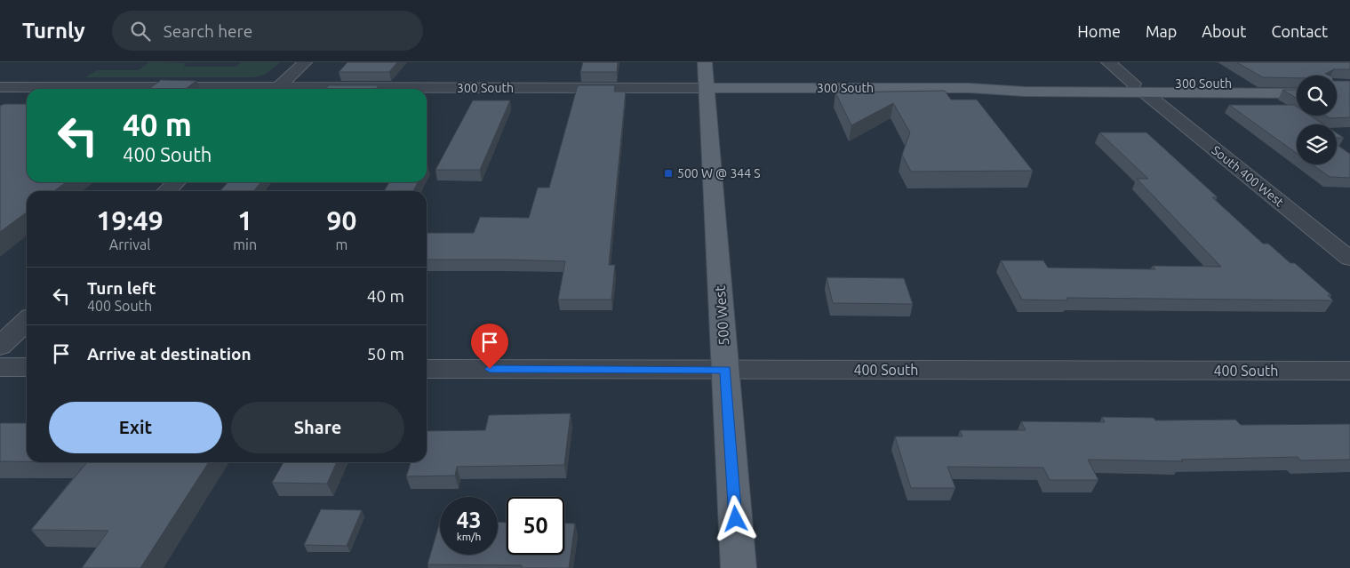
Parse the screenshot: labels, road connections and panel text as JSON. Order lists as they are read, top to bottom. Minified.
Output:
{"streets":{"main road":["300 South","500 West"],"street":["South 400 West","400 South"]},"crossings":[["300 South","South 400 West"],["300 South","500 West"],["500 West","400 South"]],"places":{"transit":["500 W @ 344 S"]},"page":{"header":"Turnly","search":"Search here","nav":["Home","Map","About","Contact"],"turn":["40 m","400 South"],"eta":["19:49","Arrival","1","min","90","m"],"list":[{"name":"Turn left","note":"400 South","value":"40 m"},{"name":"Arrive at destination","value":"50 m"}],"buttons":["Exit","Share"],"speed":"43 km/h","limit":"50"}}
